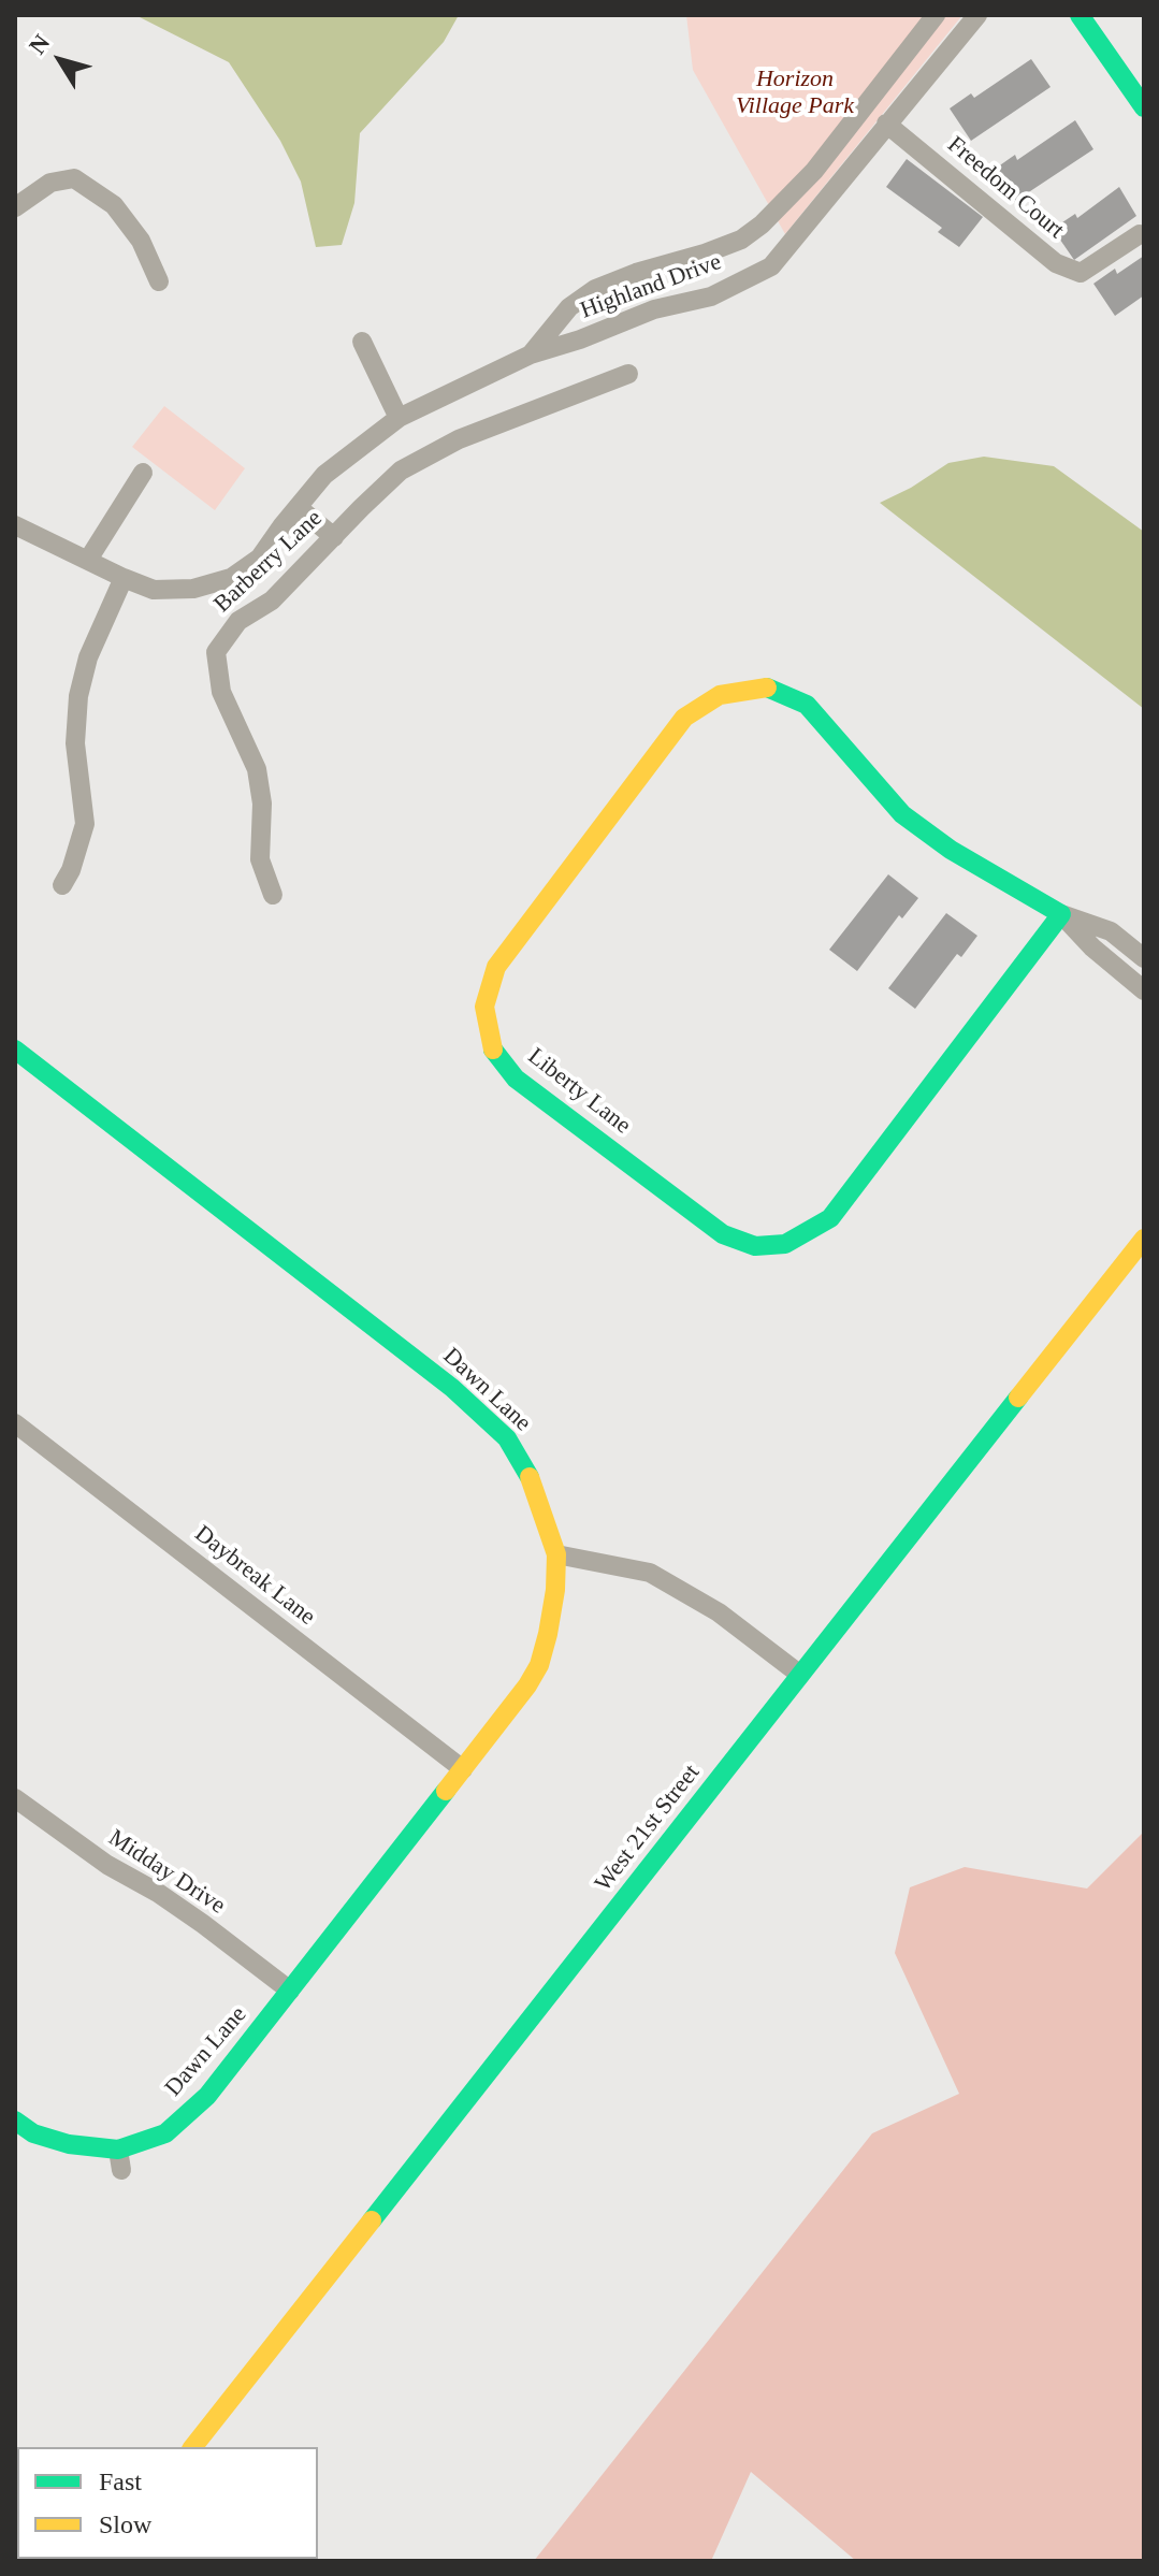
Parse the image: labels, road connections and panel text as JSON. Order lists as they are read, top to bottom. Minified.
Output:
{"streets":{"street":["Freedom Court","Highland Drive","Barberry Lane","Liberty Lane","Dawn Lane","Daybreak Lane","West 21st Street","Midday Drive"]},"crossings":[["Freedom Court","Highland Drive"],["Dawn Lane","Daybreak Lane"],["Dawn Lane","Midday Drive"]],"parks":["Horizon Village Park"],"legend":["Fast","Slow"],"north":"top left"}
